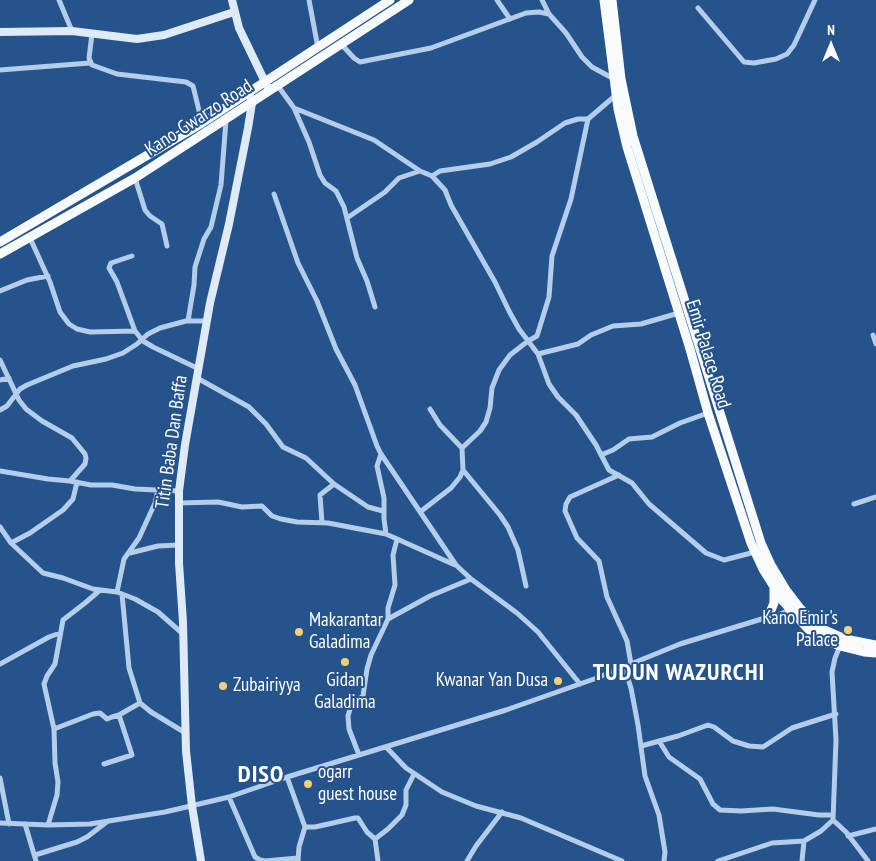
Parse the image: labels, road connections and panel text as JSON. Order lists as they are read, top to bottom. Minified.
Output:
{"streets":{"main road":["Kano-Gwarzo Road","Emir Palace Road","Titin Baba Dan Baffa"]},"crossings":[["Kano-Gwarzo Road","Titin Baba Dan Baffa"]],"districts":["TUDUN WAZURCHI","DISO"],"places":["Kano Emir's Palace","Makarantar Galadima","Gidan Galadima","Kwanar Yan Dusa","Zubairiyya","ogarr guest house"],"north":"top"}
